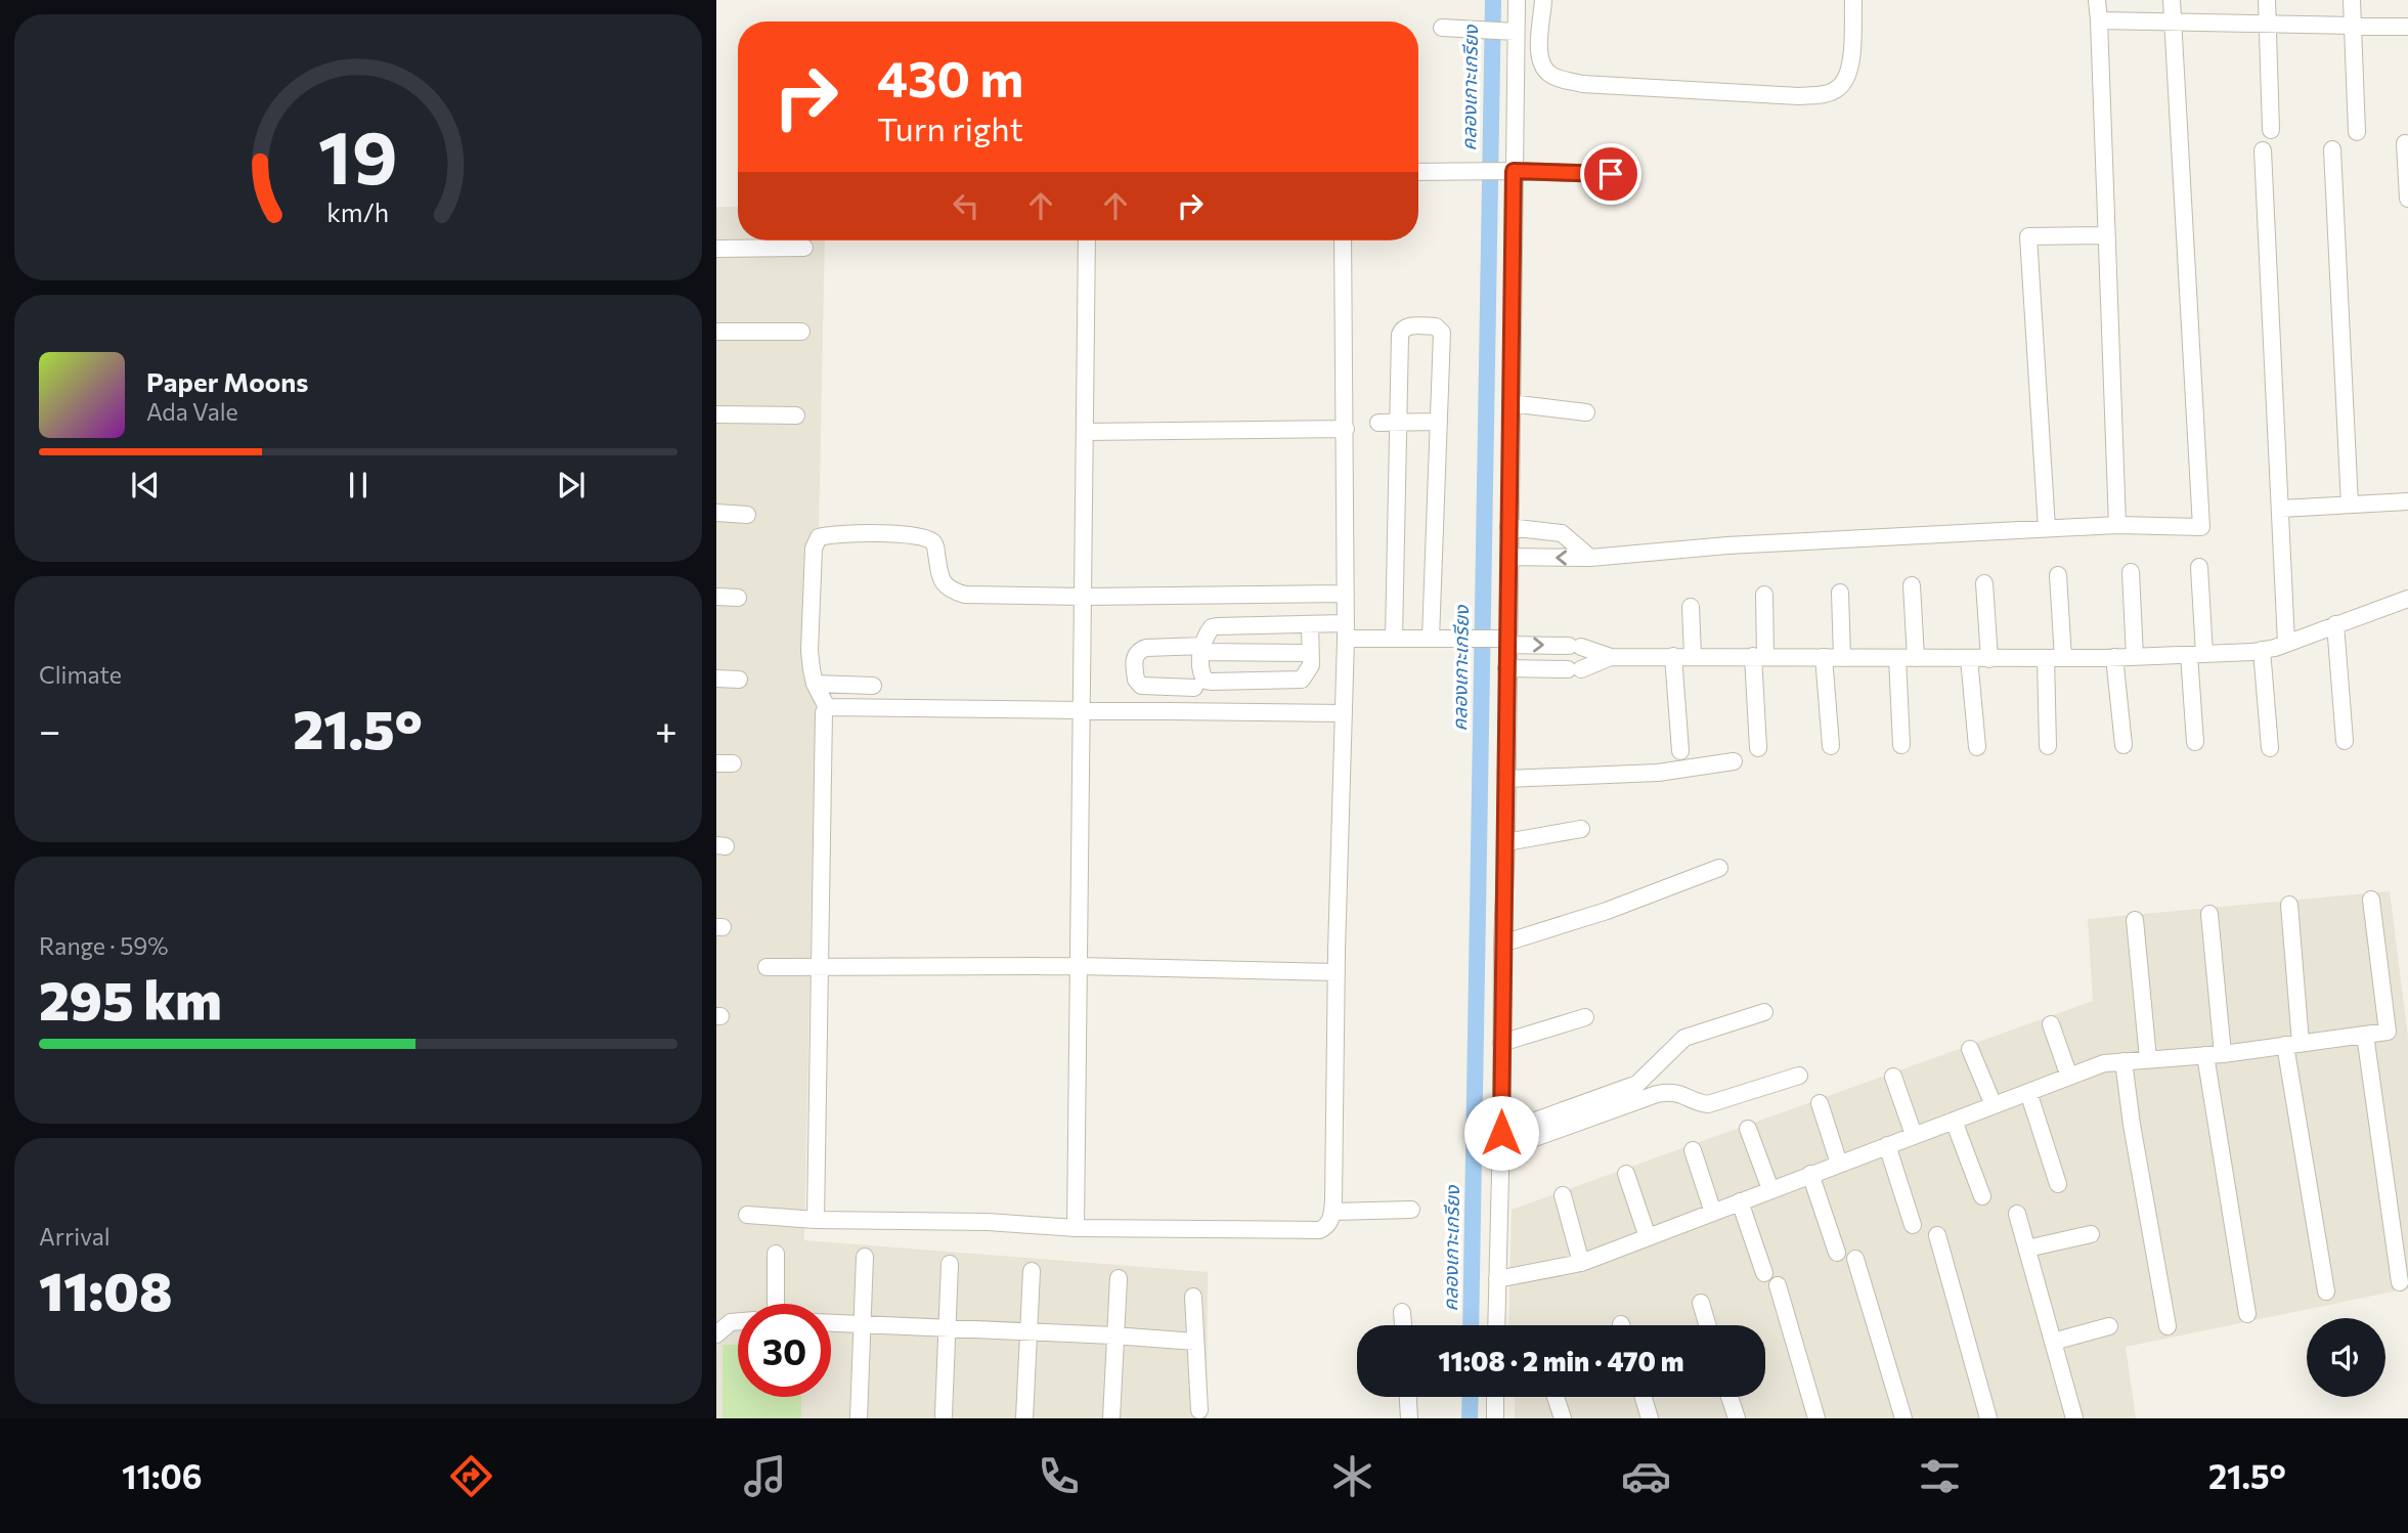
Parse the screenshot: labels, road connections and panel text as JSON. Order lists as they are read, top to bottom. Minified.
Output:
{"water":["คลองเกาะเกรียง"],"page":{"turn":["430 m","Turn right"],"song":["Paper Moons","Ada Vale"],"tile":["Climate",["Range · 59%","295 km"],["Arrival","11:08"]],"heat":["−","21.5°","+"],"limit":"30","trip":"11:08 · 2 min · 470 m","tabs":["11:06","21.5°"],"gauge":["19","km/h"]}}
